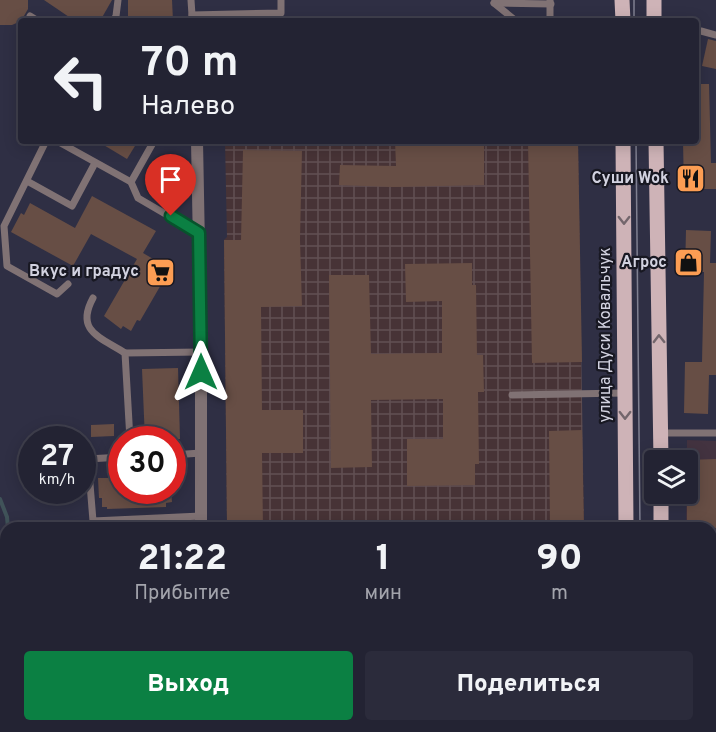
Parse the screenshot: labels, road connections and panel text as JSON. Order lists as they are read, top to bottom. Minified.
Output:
{"streets":{"main road":["улица Дуси Ковальчук"]},"places":{"restaurant":["Суши Wok"],"shop":["Агрос"],"supermarket":["Вкус и градус"]},"page":{"turn":["70 m","Налево"],"speed":"27 km/h","limit":"30","eta":["21:22","Прибытие","1","мин","90","m"],"buttons":["Выход","Поделиться"]}}
